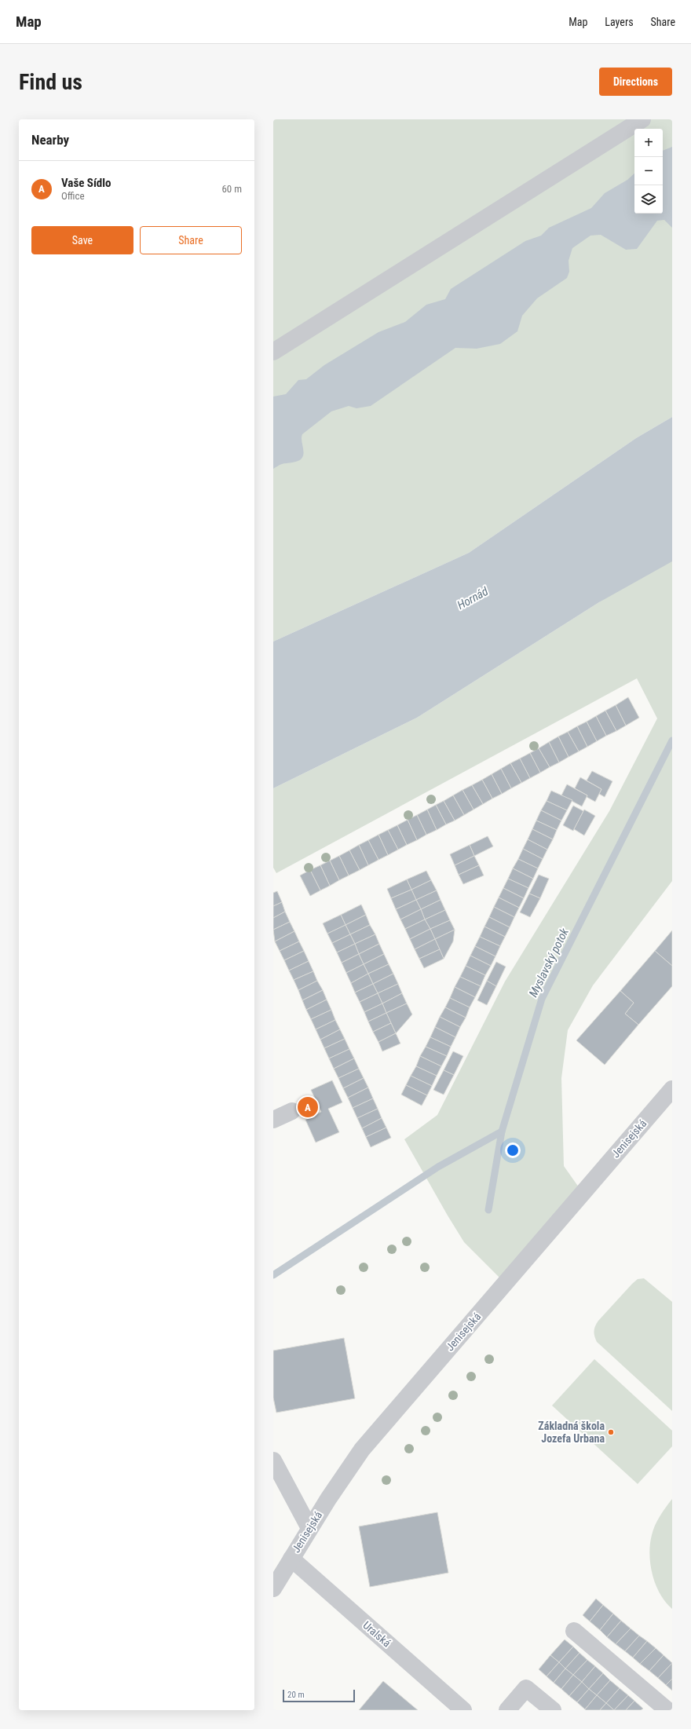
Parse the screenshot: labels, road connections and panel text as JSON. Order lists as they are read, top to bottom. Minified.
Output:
{"streets":{"street":["Jenisejská","Uralská"]},"crossings":[["Jenisejská","Uralská"]],"water":["Hornád","Myslavský potok"],"places":["Základná škola Jozefa Urbana"],"scale_bar":"20 m","page":{"header":"Map","nav":["Map","Layers","Share"],"buttons":["Directions",["Save","Share"]],"title":"Find us","heading":"Nearby","map_buttons":["+","−"],"list":[{"mark":"A","name":"Vaše Sídlo","note":"Office","value":"60 m"}],"pins":"A","scale":"20 m"}}
